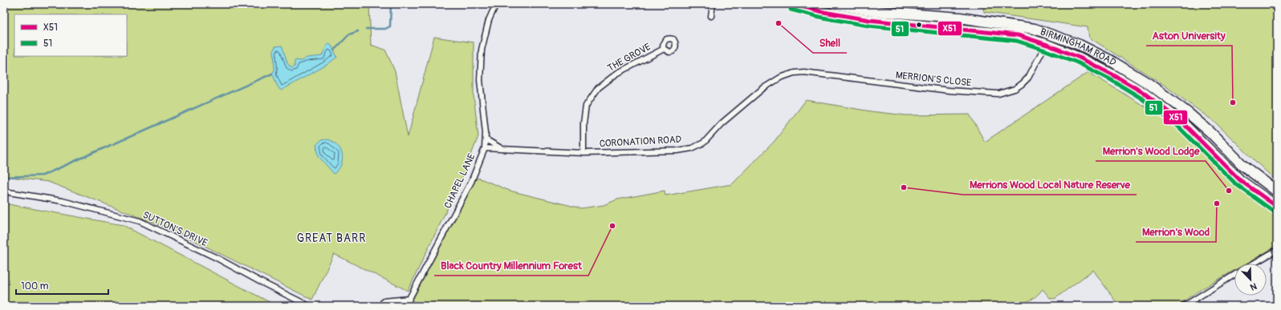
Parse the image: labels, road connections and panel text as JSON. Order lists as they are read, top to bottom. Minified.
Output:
{"streets":{"highway":["BIRMINGHAM ROAD"],"street":["THE GROVE","MERRION'S CLOSE","CORONATION ROAD","CHAPEL LANE","SUTTON'S DRIVE"]},"crossings":[["BIRMINGHAM ROAD","MERRION'S CLOSE"],["THE GROVE","CORONATION ROAD"],["MERRION'S CLOSE","CORONATION ROAD"],["CORONATION ROAD","CHAPEL LANE"]],"districts":["GREAT BARR"],"places":["Shell","Aston University","Merrions Wood Local Nature Reserve","Merrion's Wood Lodge","Merrion's Wood","Black Country Millennium Forest"],"lines":["transit line X51","transit line 51"],"legend":["X51","51"],"scale_bar":"100 m","north":"bottom right"}
